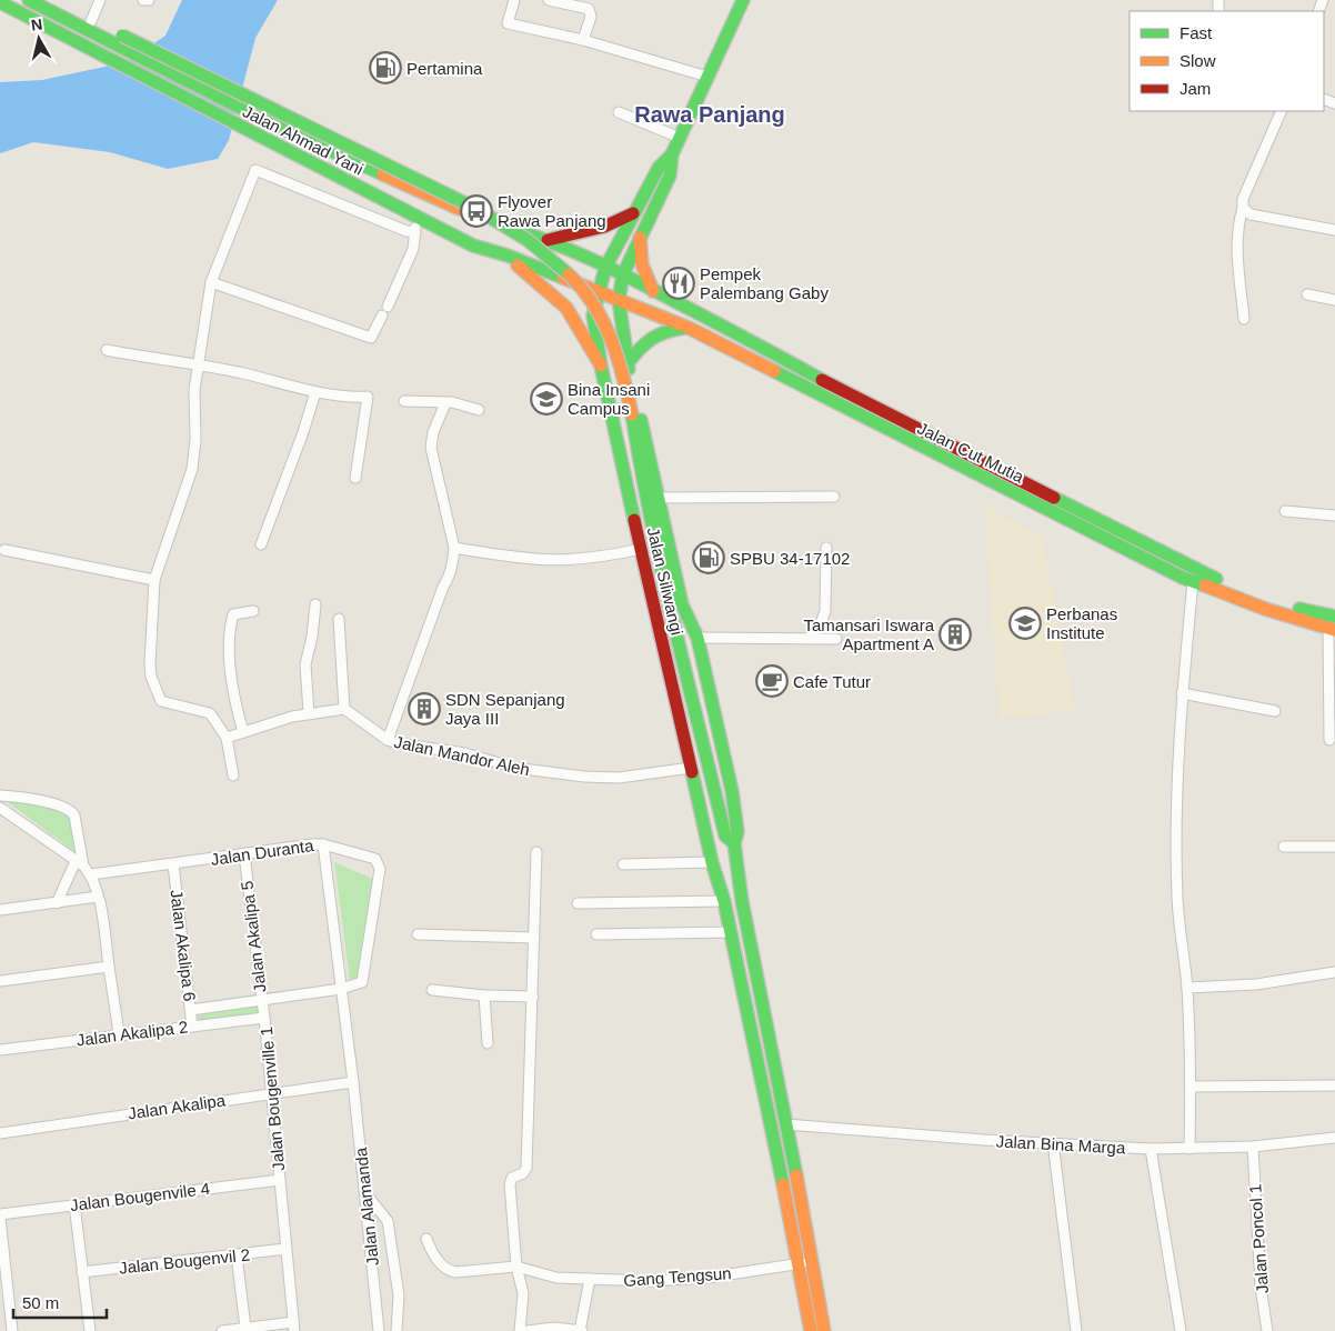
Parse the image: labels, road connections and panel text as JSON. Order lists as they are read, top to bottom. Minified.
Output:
{"streets":{"main road":["Jalan Ahmad Yani","Jalan Cut Mutia","Jalan Siliwangi"],"street":["Jalan Mandor Aleh","Jalan Duranta","Jalan Akalipa 5","Jalan Akalipa 6","Jalan Akalipa 2","Jalan Bougenville 1","Jalan Akalipa","Jalan Bina Marga","Jalan Bougenvile 4","Jalan Alamanda","Jalan Poncol 1","Jalan Bougenvil 2","Gang Tengsun"]},"crossings":[["Jalan Ahmad Yani","Jalan Cut Mutia"],["Jalan Ahmad Yani","Jalan Siliwangi"],["Jalan Cut Mutia","Jalan Siliwangi"],["Jalan Siliwangi","Jalan Mandor Aleh"],["Jalan Siliwangi","Jalan Bina Marga"],["Jalan Siliwangi","Gang Tengsun"],["Jalan Duranta","Jalan Akalipa 5"],["Jalan Duranta","Jalan Akalipa 6"],["Jalan Akalipa 5","Jalan Akalipa 2"],["Jalan Akalipa 5","Jalan Bougenville 1"],["Jalan Akalipa 6","Jalan Akalipa 2"],["Jalan Akalipa 2","Jalan Bougenville 1"],["Jalan Bougenville 1","Jalan Akalipa"],["Jalan Bougenville 1","Jalan Bougenvile 4"],["Jalan Bougenville 1","Jalan Bougenvil 2"],["Jalan Akalipa","Jalan Alamanda"],["Jalan Bina Marga","Jalan Poncol 1"]],"districts":["Rawa Panjang"],"places":{"fuel station":["Pertamina","SPBU 34-17102"],"bus stop":["Flyover Rawa Panjang"],"restaurant":["Pempek Palembang Gaby"],"school or university":["Bina Insani Campus","Perbanas Institute"],"building":["Tamansari Iswara Apartment A","SDN Sepanjang Jaya III"],"cafe":["Cafe Tutur"]},"legend":["Fast","Slow","Jam"],"scale_bar":"50 m","north":"top"}
